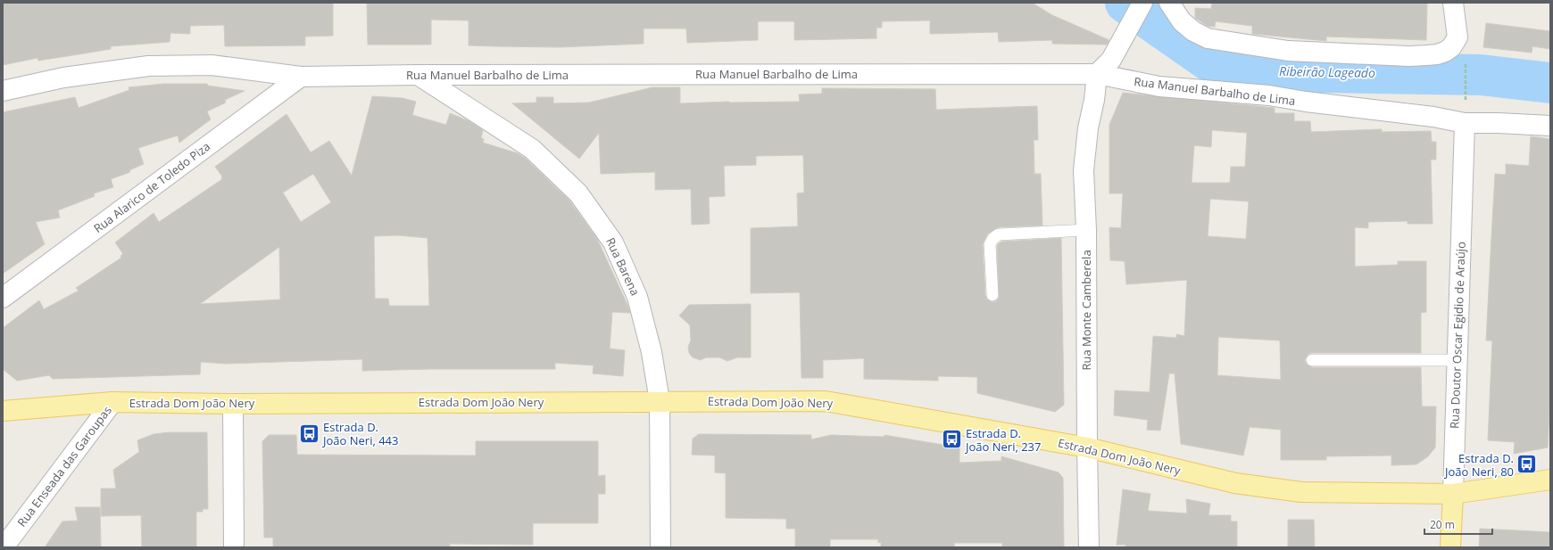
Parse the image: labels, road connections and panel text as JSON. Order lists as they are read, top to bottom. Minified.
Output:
{"streets":{"main road":["Rua Doutor Oscar Egidio de Araújo","Estrada Dom João Nery"],"street":["Rua Manuel Barbalho de Lima","Rua Alarico de Toledo Piza","Rua Barena","Rua Monte Camberela","Rua Enseada das Garoupas"]},"crossings":[["Rua Manuel Barbalho de Lima","Rua Alarico de Toledo Piza"],["Rua Manuel Barbalho de Lima","Rua Barena"],["Rua Manuel Barbalho de Lima","Rua Monte Camberela"],["Rua Manuel Barbalho de Lima","Rua Doutor Oscar Egidio de Araújo"],["Rua Barena","Estrada Dom João Nery"],["Rua Monte Camberela","Estrada Dom João Nery"],["Rua Doutor Oscar Egidio de Araújo","Estrada Dom João Nery"],["Estrada Dom João Nery","Rua Enseada das Garoupas"]],"water":["Ribeirão Lageado"],"places":{"bus stop":["Estrada D. João Neri, 443","Estrada D. João Neri, 237","Estrada D. João Neri, 80"]},"scale_bar":"20 m"}
